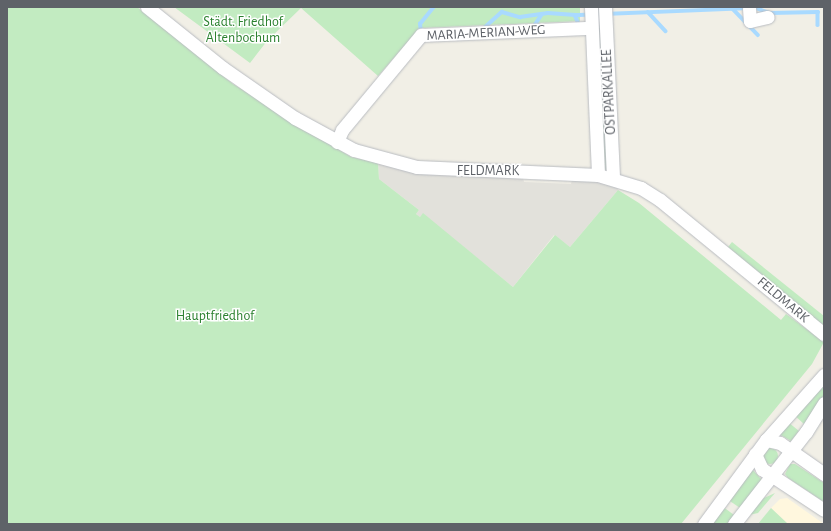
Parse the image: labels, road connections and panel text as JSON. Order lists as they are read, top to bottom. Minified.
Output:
{"streets":{"street":["MARIA-MERIAN-WEG","OSTPARKALLEE","FELDMARK"]},"crossings":[["MARIA-MERIAN-WEG","OSTPARKALLEE"],["MARIA-MERIAN-WEG","FELDMARK"],["OSTPARKALLEE","FELDMARK"]],"parks":["Städt. Friedhof Altenbochum","Hauptfriedhof"]}
